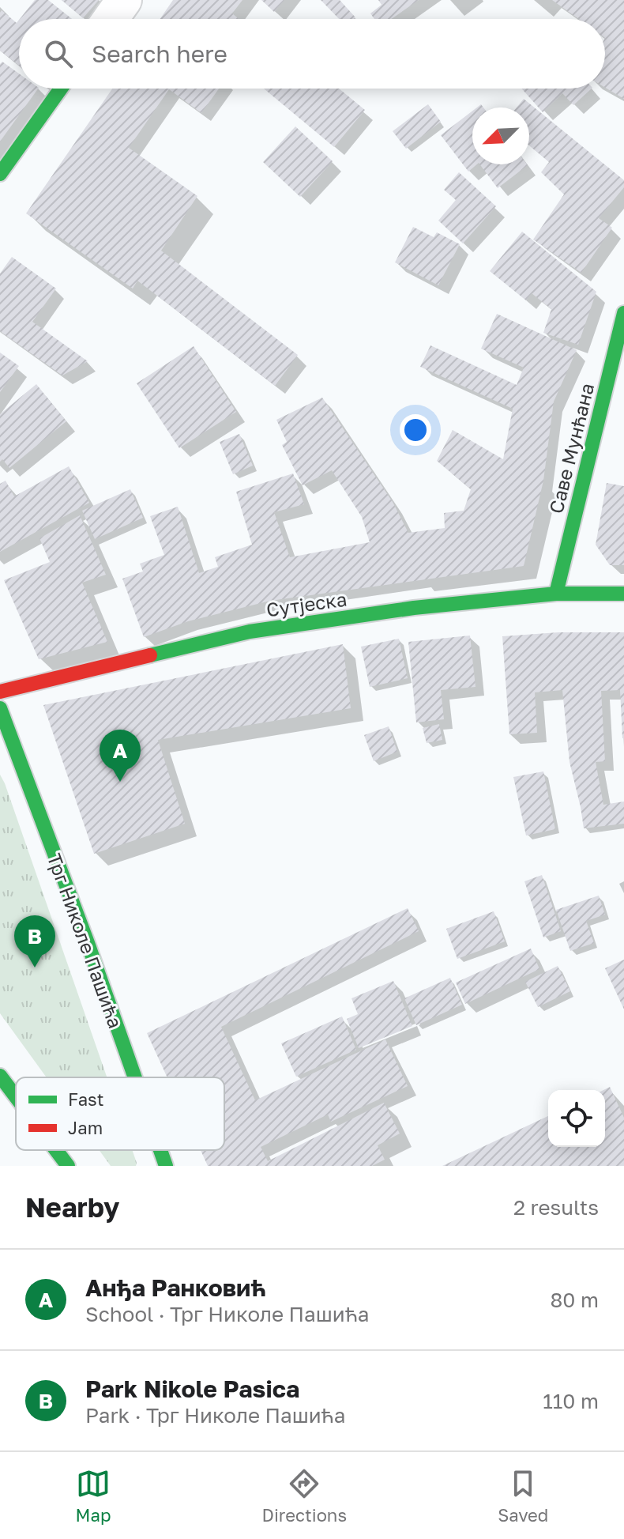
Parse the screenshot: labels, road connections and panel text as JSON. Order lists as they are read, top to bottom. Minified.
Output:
{"streets":{"street":["Саве Мунћана","Сутјеска","Трг Николе Пашића"]},"crossings":[["Саве Мунћана","Сутјеска"],["Сутјеска","Трг Николе Пашића"]],"legend":["Fast","Jam"],"north":"bottom left","page":{"search":"Search here","pins":["A","B"],"heading":["Nearby","2 results"],"list":[{"mark":"A","name":"Анђа Ранковић","note":"School · Трг Николе Пашића","value":"80 m"},{"mark":"B","name":"Park Nikole Pasica","note":"Park · Трг Николе Пашића","value":"110 m"}],"nav":["Map","Directions","Saved"]}}
